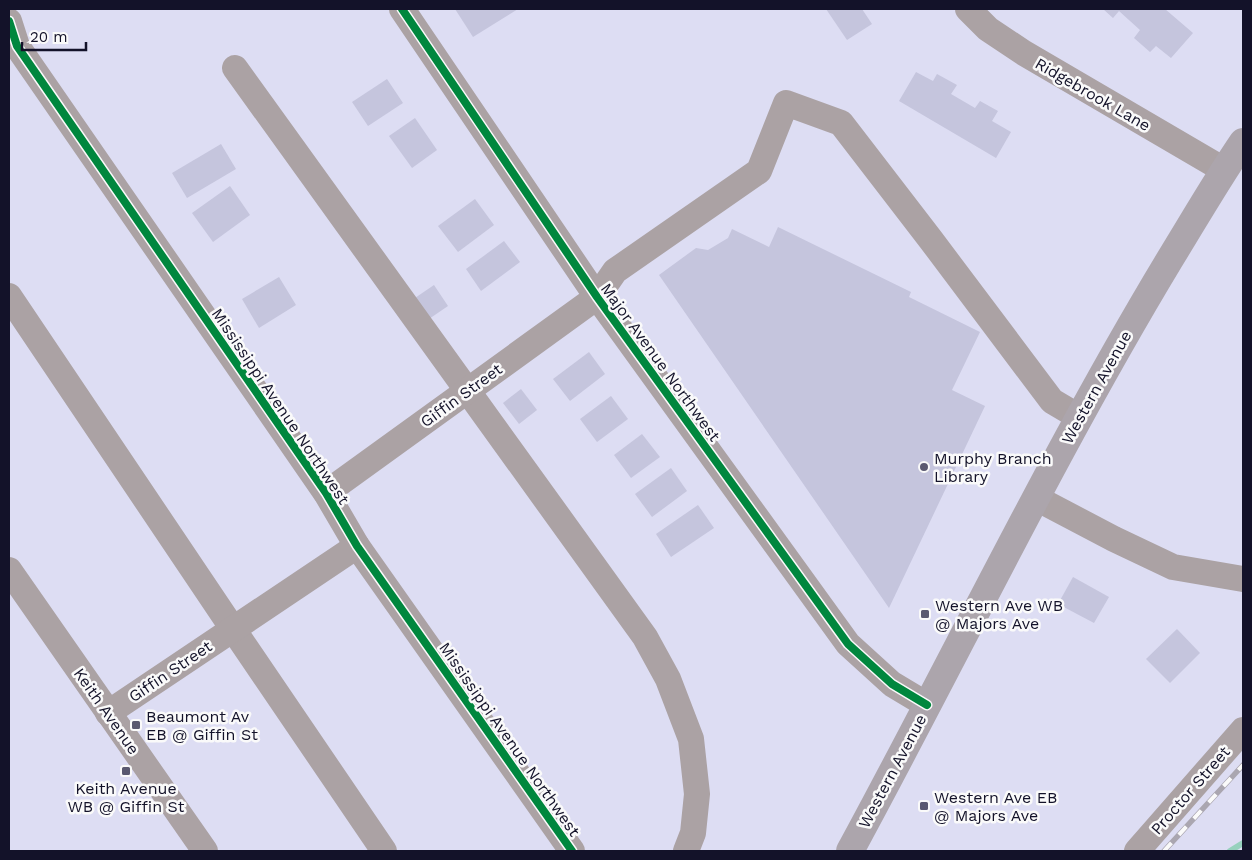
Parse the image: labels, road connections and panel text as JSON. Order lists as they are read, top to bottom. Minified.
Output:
{"streets":{"main road":["Western Avenue"],"street":["Ridgebrook Lane","Major Avenue Northwest","Giffin Street","Mississippi Avenue Northwest","Keith Avenue","Proctor Street"]},"crossings":[["Ridgebrook Lane","Western Avenue"],["Major Avenue Northwest","Western Avenue"],["Major Avenue Northwest","Giffin Street"],["Giffin Street","Mississippi Avenue Northwest"],["Giffin Street","Keith Avenue"]],"places":{"other":["Murphy Branch Library"],"transit":["Western Ave WB @ Majors Ave","Beaumont Av EB @ Giffin St","Keith Avenue WB @ Giffin St","Western Ave EB @ Majors Ave"]},"scale_bar":"20 m"}
